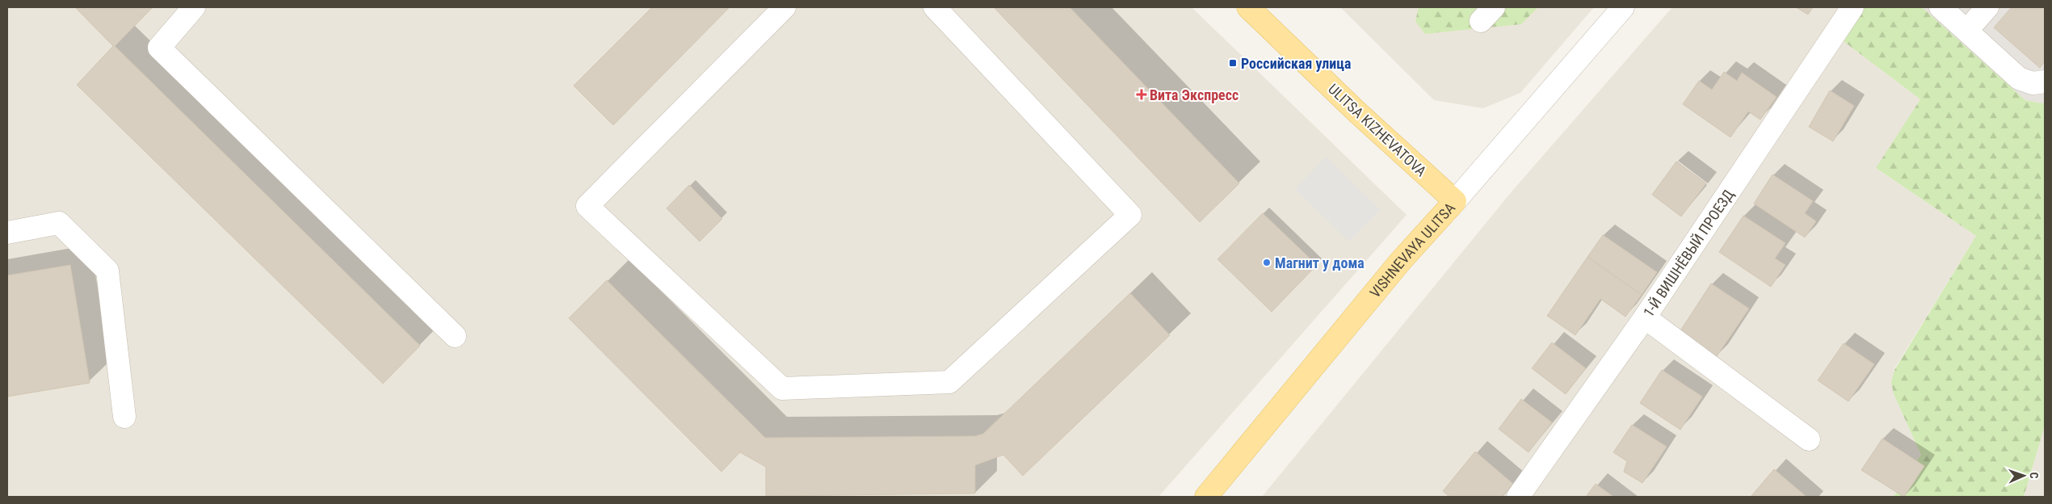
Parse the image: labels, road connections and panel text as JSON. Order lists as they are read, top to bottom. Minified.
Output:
{"streets":{"main road":["ULITSA KIZHEVATOVA","VISHNEVAYA ULITSA"],"street":["1-Й ВИШНЁВЫЙ ПРОЕЗД"]},"crossings":[["ULITSA KIZHEVATOVA","VISHNEVAYA ULITSA"]],"places":{"transit":["Российская улица"],"health":["Вита Экспресс"],"other":["Магнит у дома"]},"north":"right"}
